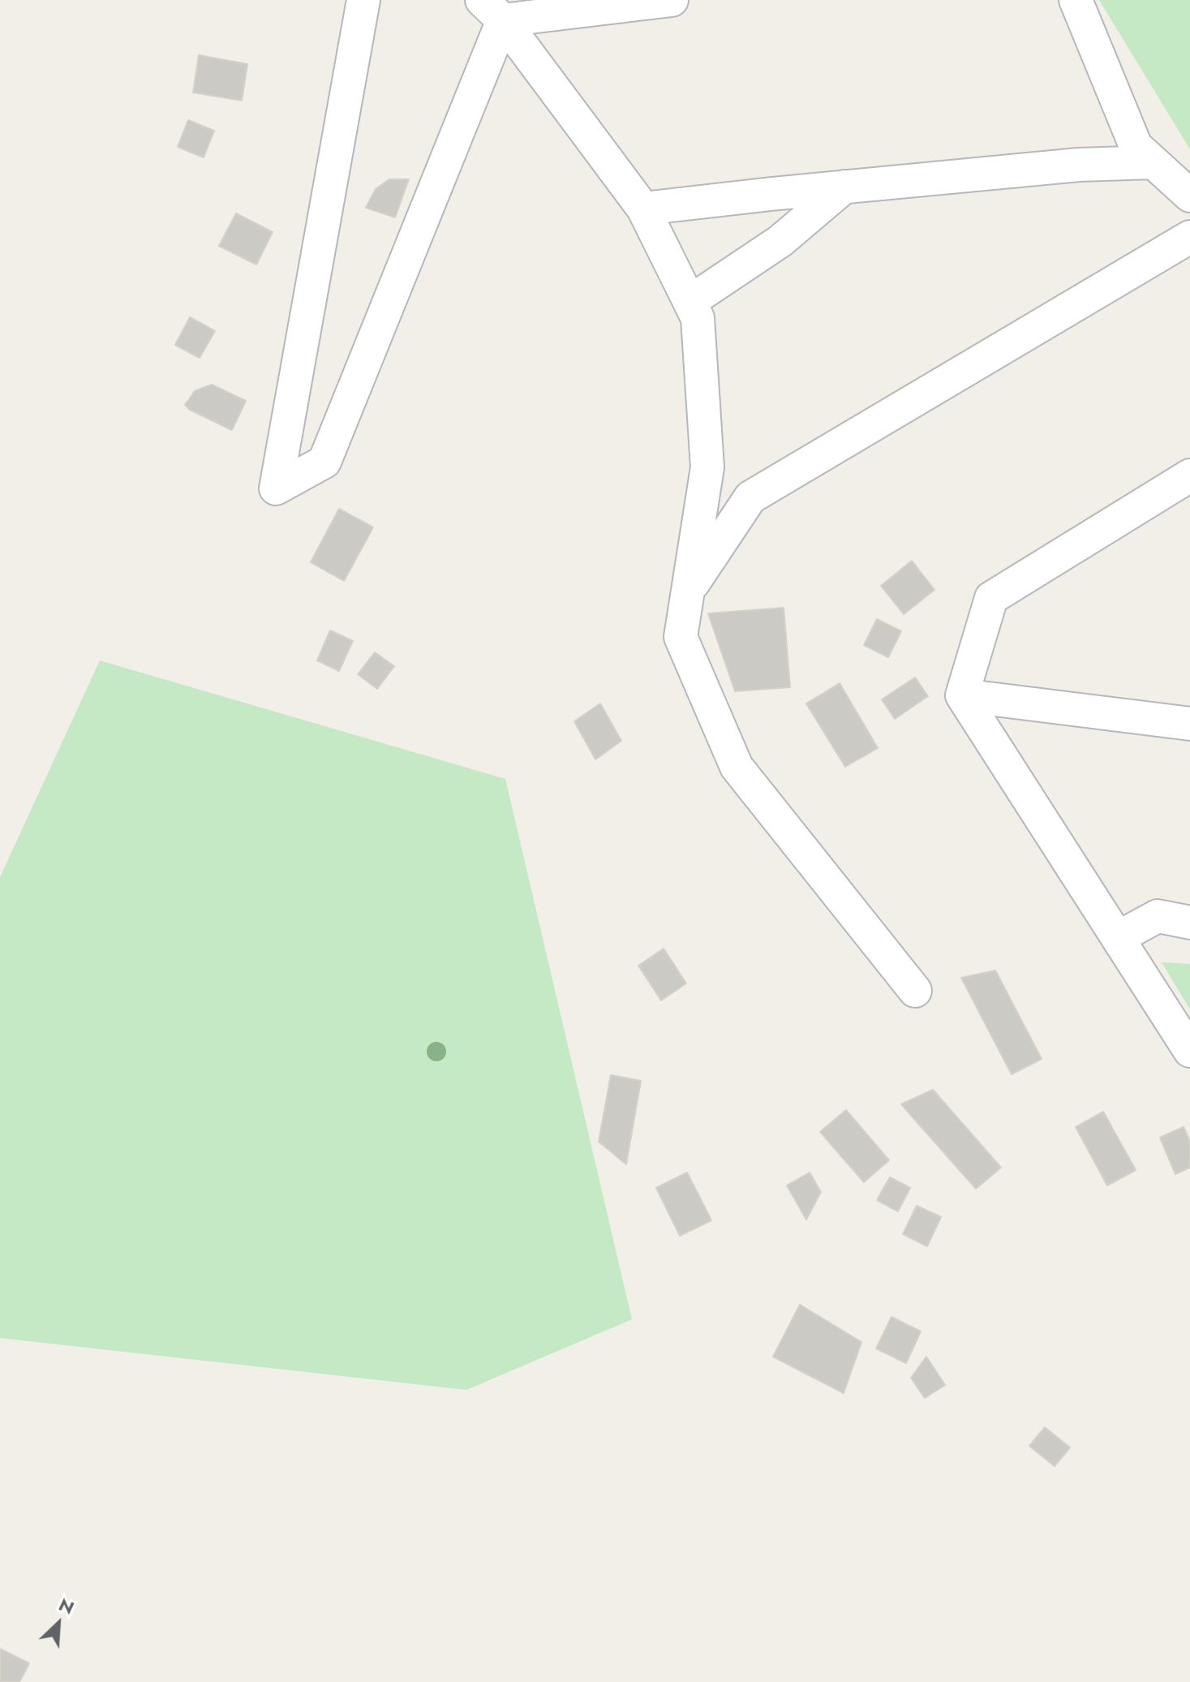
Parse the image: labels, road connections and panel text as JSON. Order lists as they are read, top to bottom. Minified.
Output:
{"north":"top right"}
